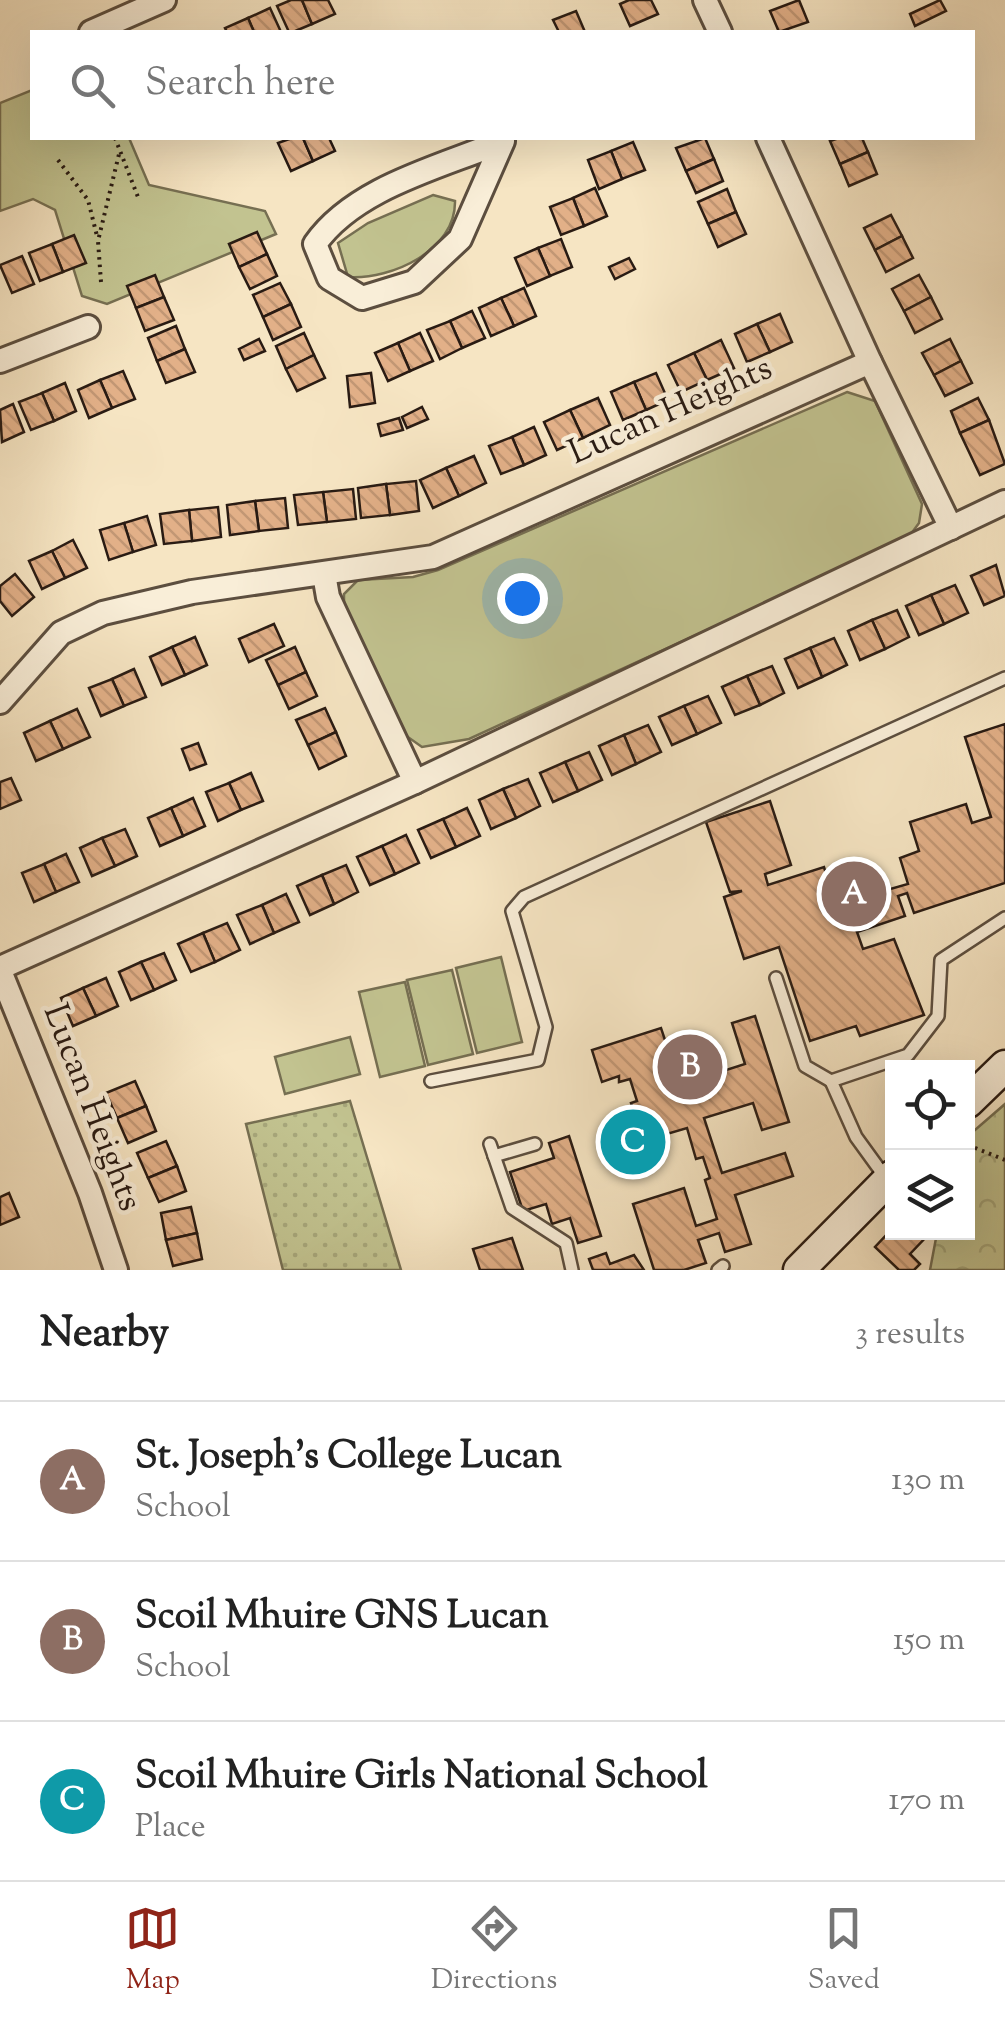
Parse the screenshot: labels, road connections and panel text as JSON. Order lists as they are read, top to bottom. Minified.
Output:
{"streets":{"street":["Lucan Heights"]},"page":{"search":"Search here","pins":["A","B","C"],"heading":["Nearby","3 results"],"list":[{"mark":"A","name":"St. Joseph's College Lucan","note":"School","value":"130 m"},{"mark":"B","name":"Scoil Mhuire GNS Lucan","note":"School","value":"150 m"},{"mark":"C","name":"Scoil Mhuire Girls National School","note":"Place","value":"170 m"}],"nav":["Map","Directions","Saved"]}}
